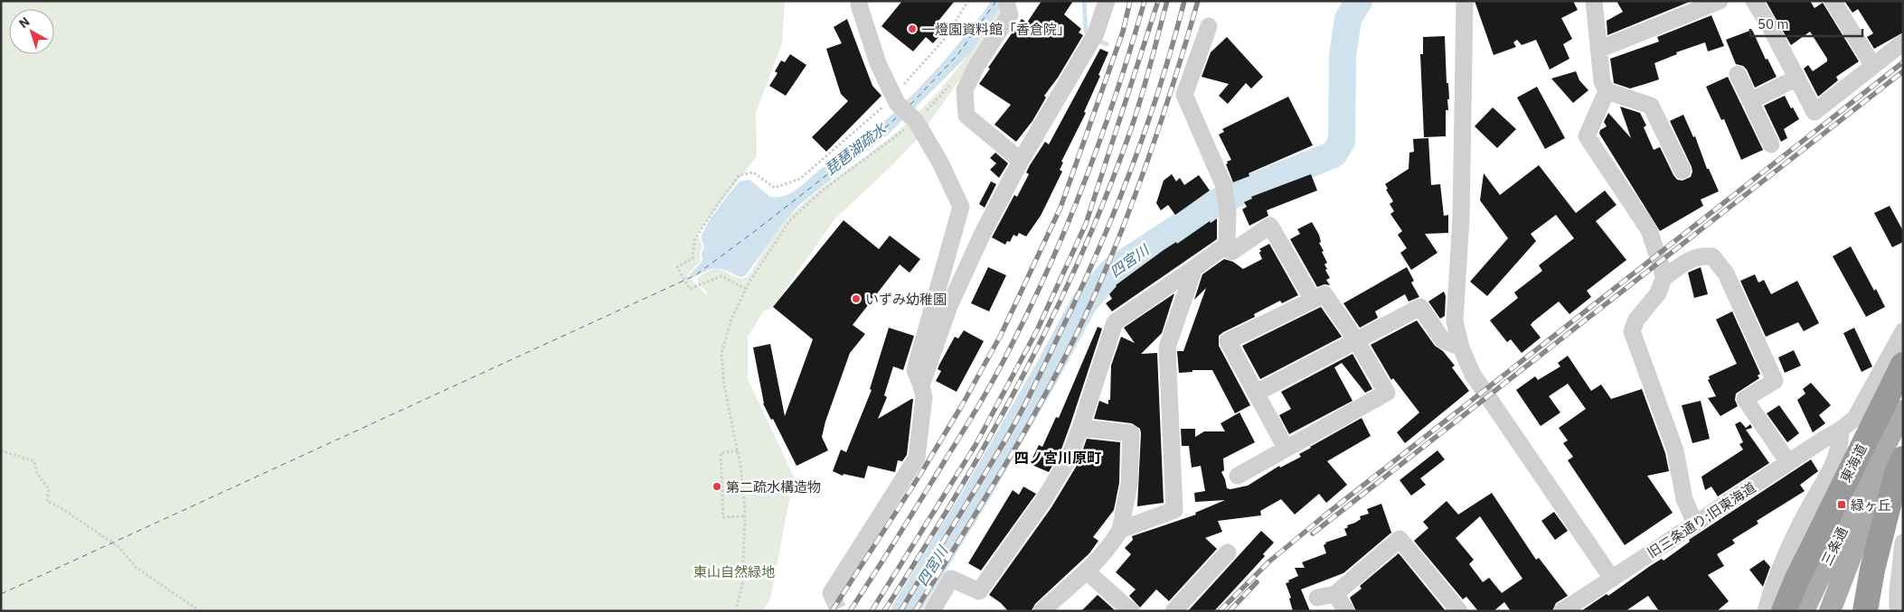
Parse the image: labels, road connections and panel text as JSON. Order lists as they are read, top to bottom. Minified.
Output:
{"streets":{"highway":["東海道"],"main road":["三条通"],"street":["旧三条通り;旧東海道"]},"districts":["四ノ宮川原町"],"water":["琵琶湖疏水","四宮川"],"parks":["東山自然緑地"],"places":{"other":["一燈園資料館「香倉院」","いずみ幼稚園","第二疏水構造物"],"transit":["緑ヶ丘"]},"scale_bar":"50 m","north":"top left"}
